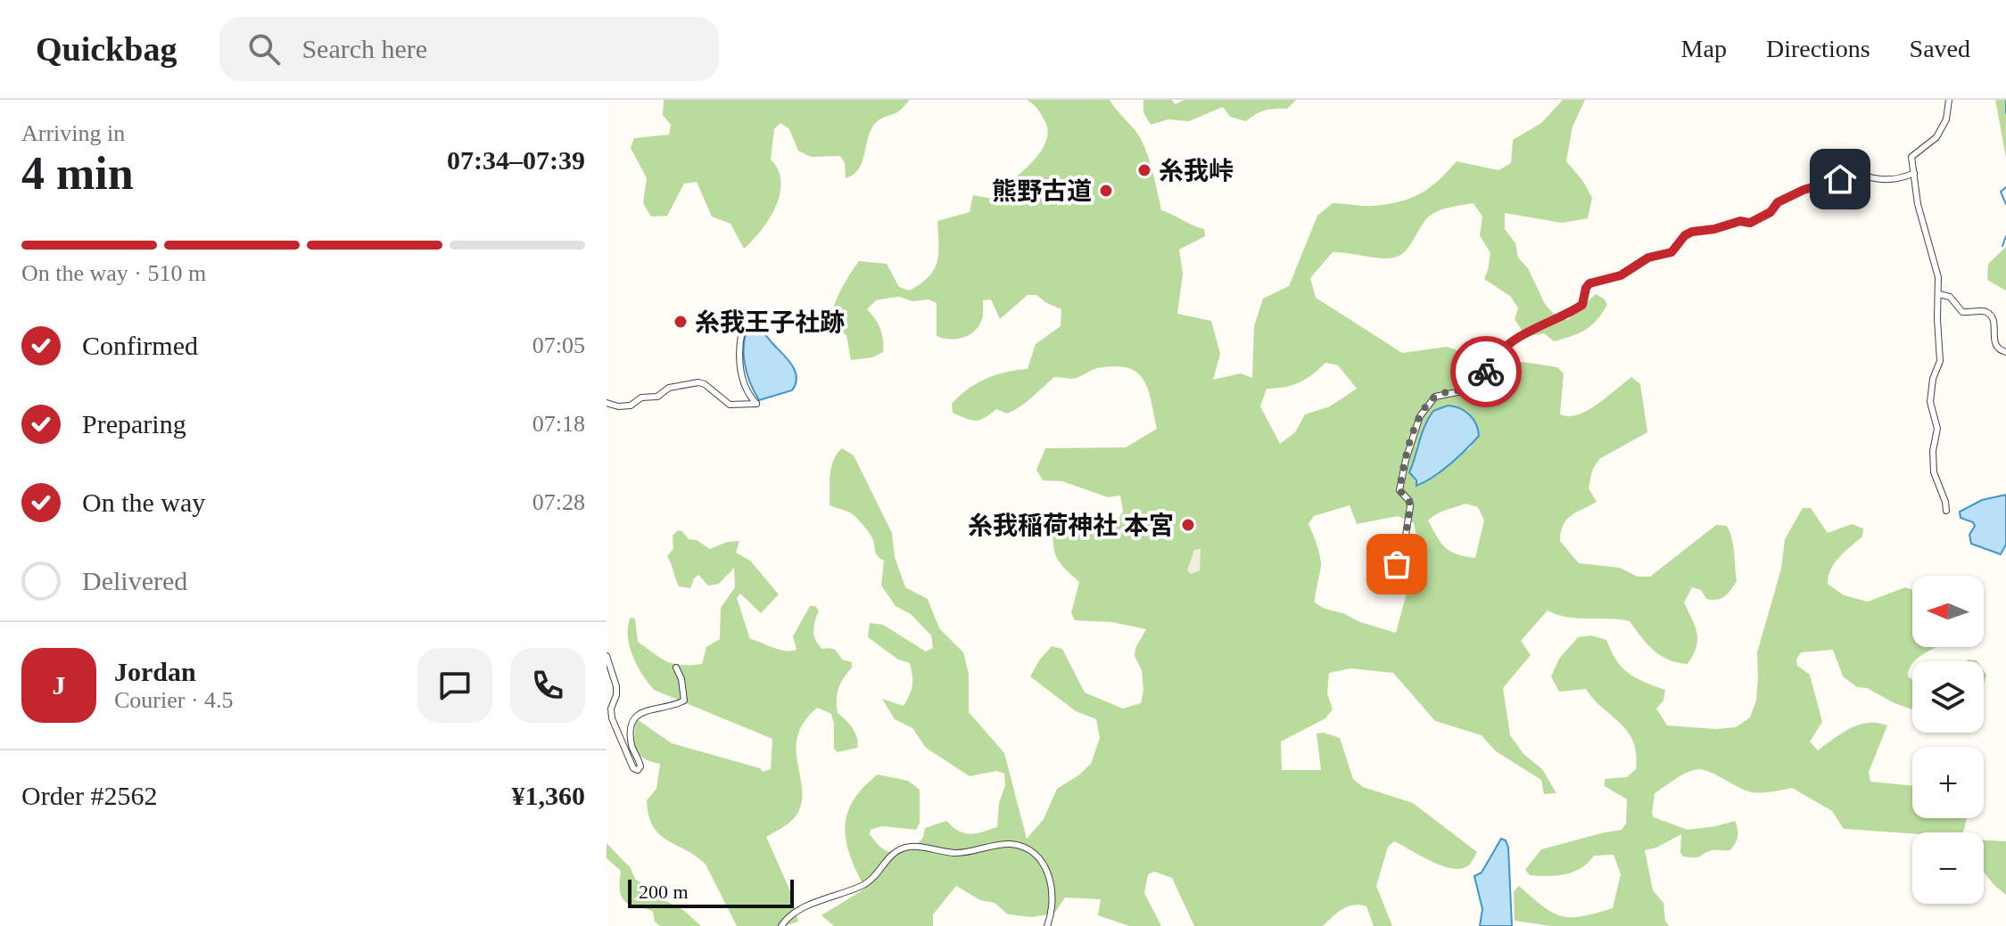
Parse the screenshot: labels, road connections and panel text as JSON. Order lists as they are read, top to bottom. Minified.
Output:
{"places":["糸我峠","熊野古道","糸我王子社跡","糸我稲荷神社 本宮"],"scale_bar":"200 m","north":"left","page":{"header":"Quickbag","search":"Search here","nav":["Map","Directions","Saved"],"heading":["4 min","Arriving in","07:34–07:39"],"panel":["Jordan","Courier · 4.5","Order #2562","¥1,360"],"bar":"On the way · 510 m","list":[["Confirmed","07:05"],["Preparing","07:18"],["On the way","07:28"],"Delivered"],"map_buttons":["+","−"],"round":"J","scale":"200 m"}}
